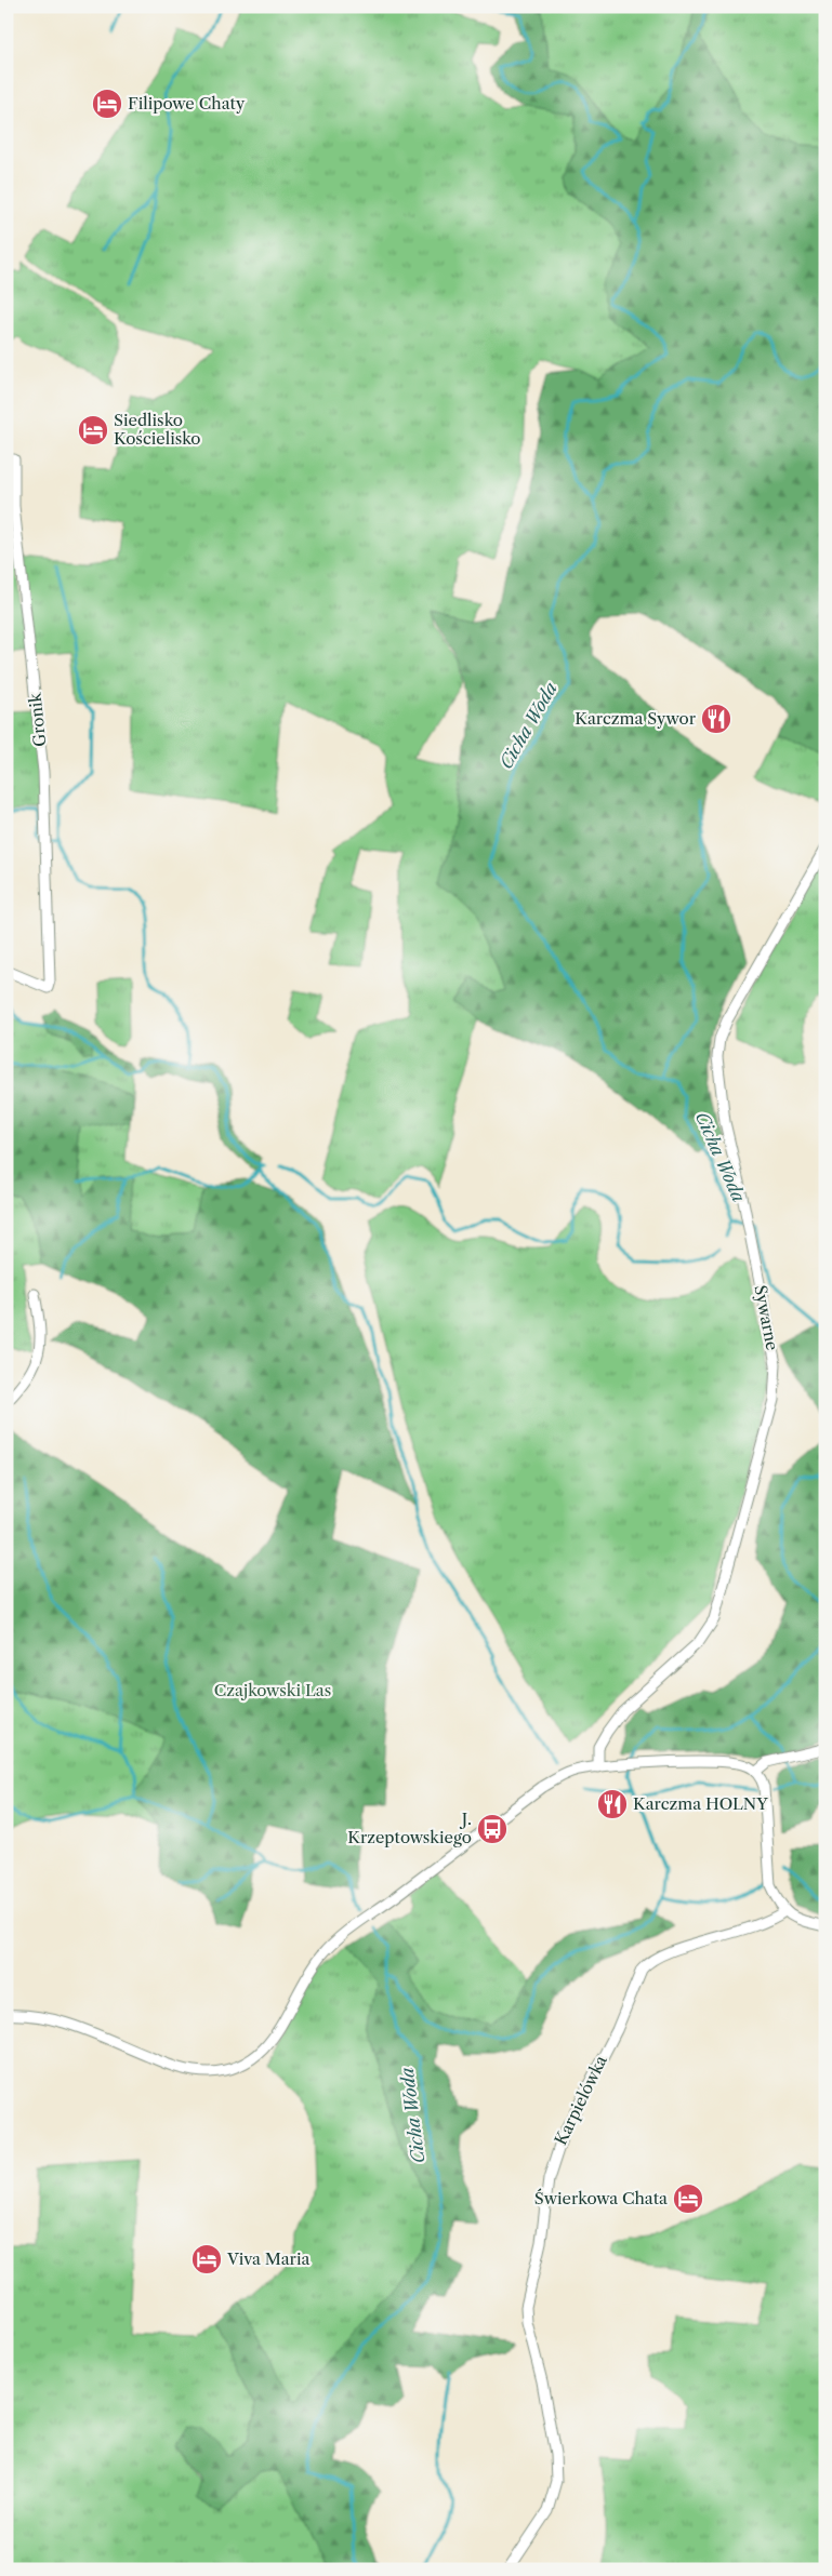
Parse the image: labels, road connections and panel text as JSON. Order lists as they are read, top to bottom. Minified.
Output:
{"streets":{"street":["Gronik","Sywarne","Karpielówka"]},"water":["Cicha Woda"],"parks":["Czajkowski Las"],"places":{"hotel":["Filipowe Chaty","Siedlisko Kościelisko","Świerkowa Chata","Viva Maria"],"restaurant":["Karczma Sywor","Karczma HOLNY"],"bus stop":["J. Krzeptowskiego"]}}
